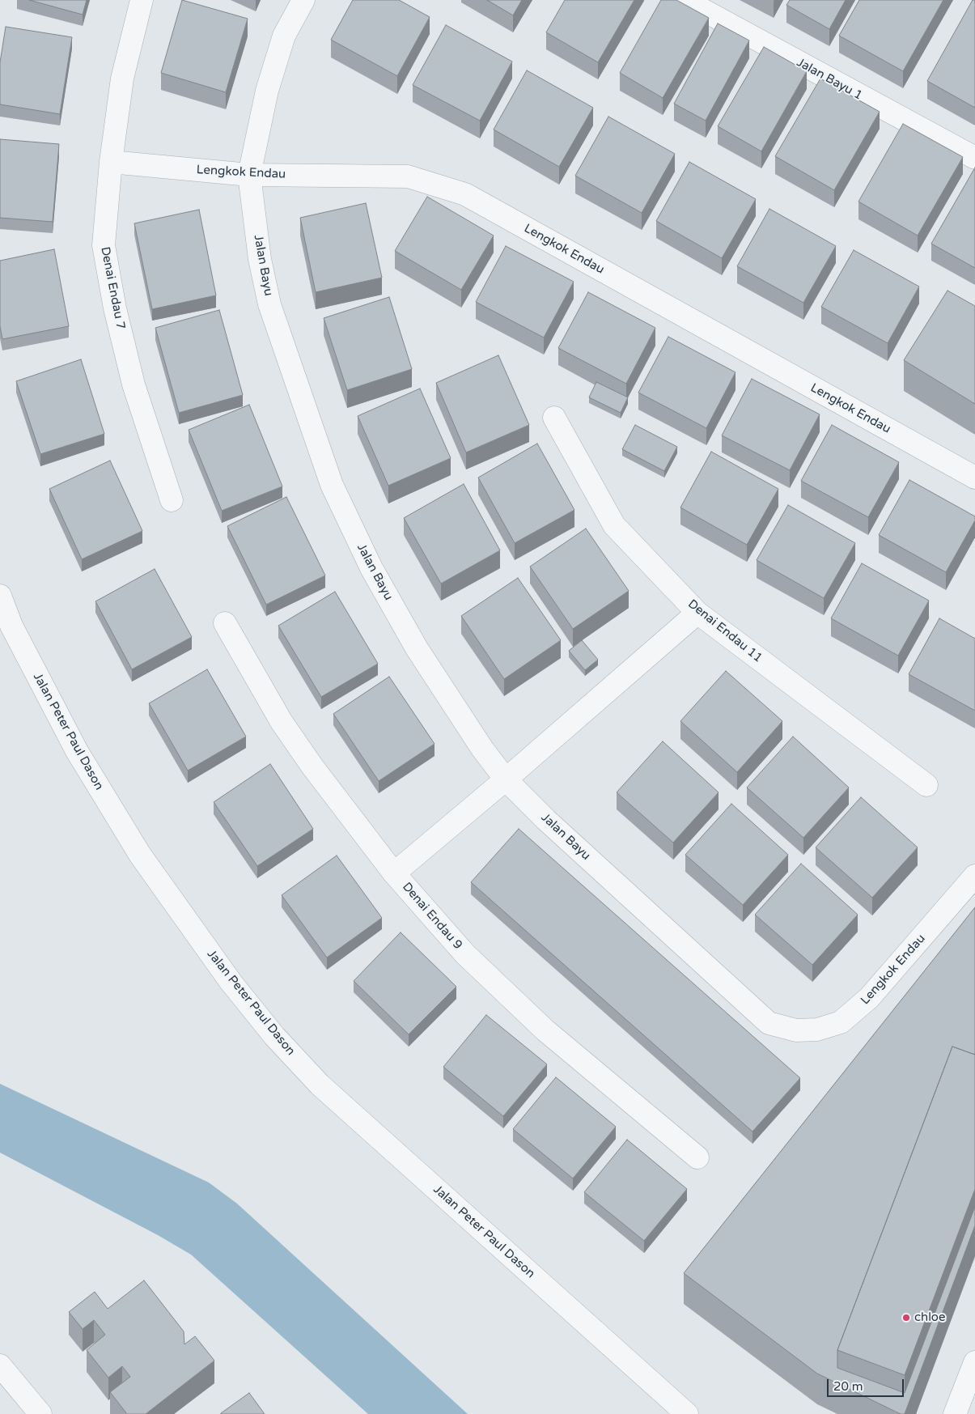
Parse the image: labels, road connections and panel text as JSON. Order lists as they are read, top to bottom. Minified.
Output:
{"streets":{"street":["Jalan Bayu 1","Lengkok Endau","Jalan Bayu","Denai Endau 7","Denai Endau 11","Jalan Peter Paul Dason","Denai Endau 9"]},"crossings":[["Lengkok Endau","Jalan Bayu"],["Lengkok Endau","Denai Endau 7"]],"places":["chloe"],"scale_bar":"20 m"}
